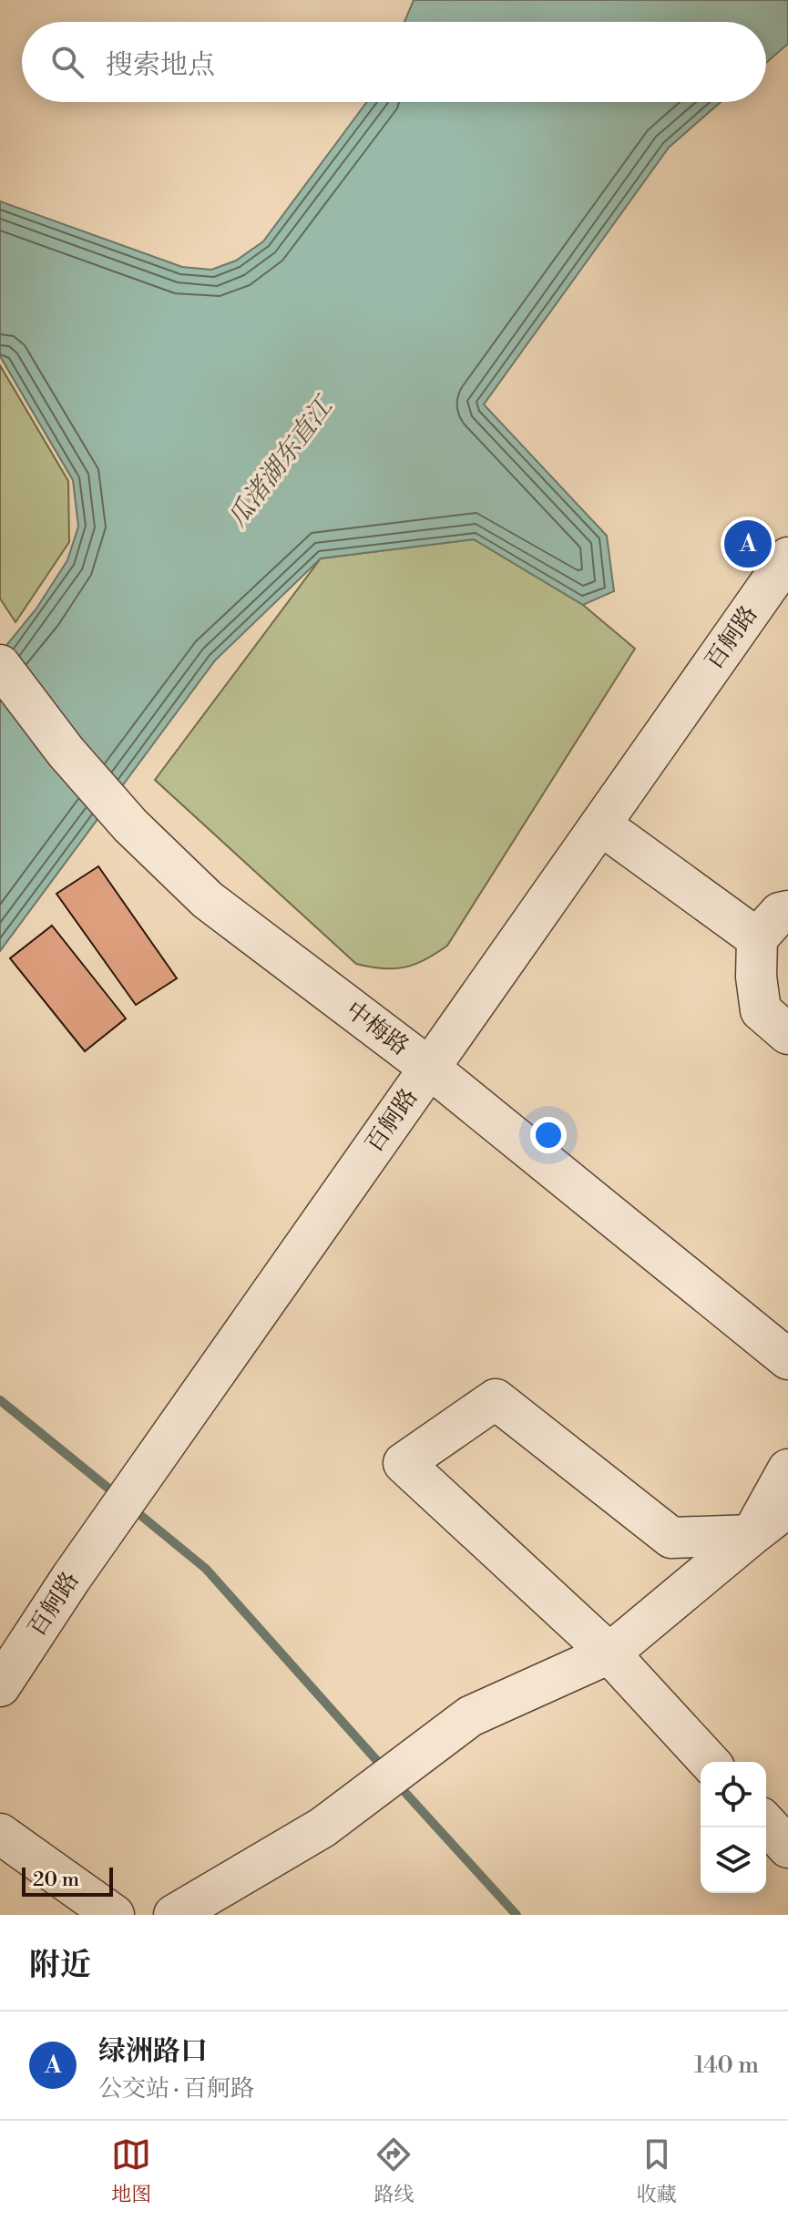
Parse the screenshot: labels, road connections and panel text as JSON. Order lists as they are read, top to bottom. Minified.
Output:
{"streets":{"street":["百舸路","中梅路"]},"crossings":[["百舸路","中梅路"]],"water":["瓜渚湖东直江"],"scale_bar":"20 m","page":{"search":"搜索地点","pins":"A","scale":"20 m","heading":"附近","list":[{"mark":"A","name":"绿洲路口","note":"公交站 · 百舸路","value":"140 m"}],"nav":["地图","路线","收藏"]}}
